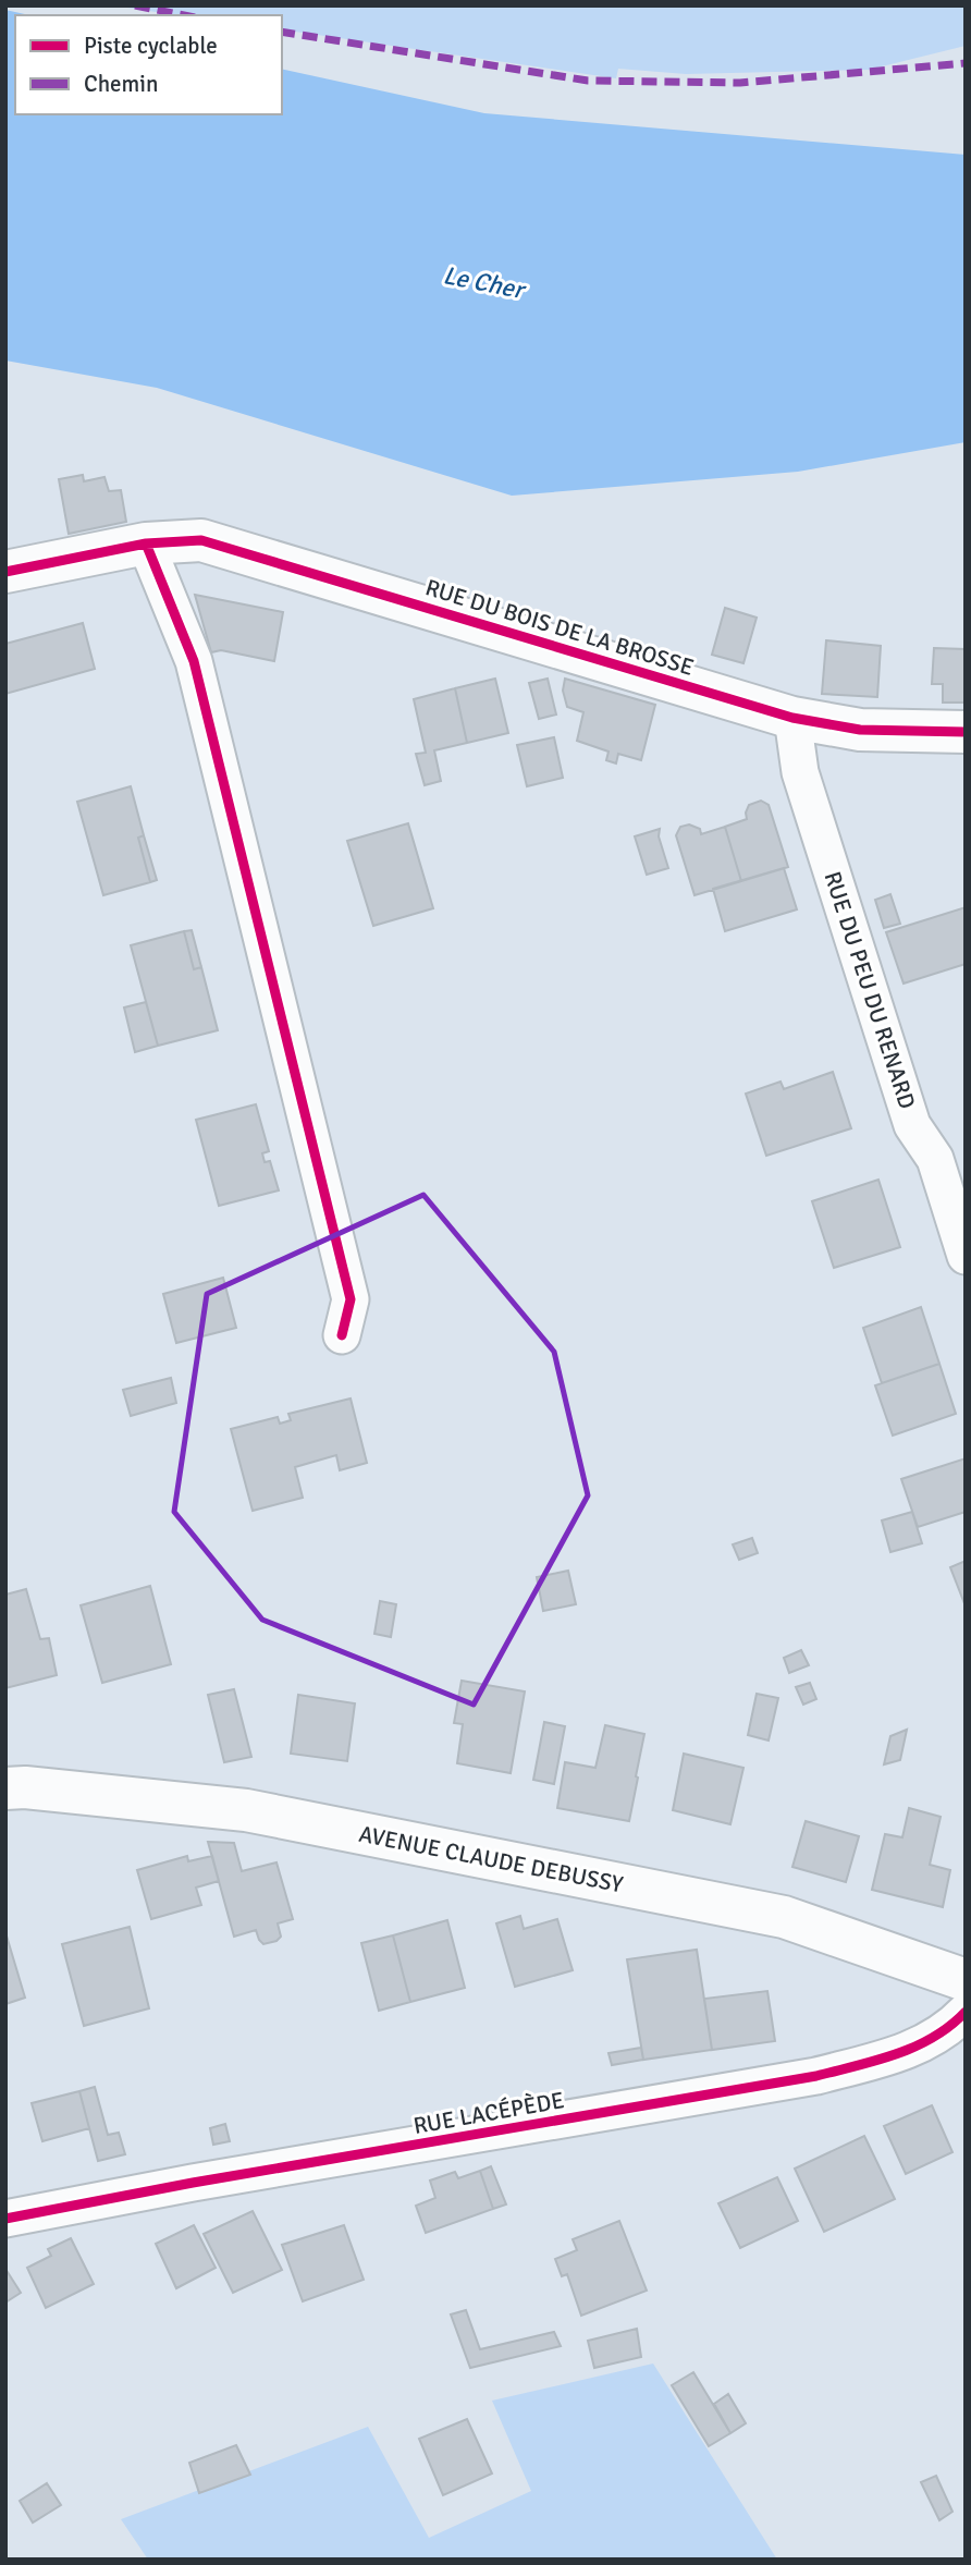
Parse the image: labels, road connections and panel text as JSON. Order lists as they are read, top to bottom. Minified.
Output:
{"streets":{"street":["RUE DU BOIS DE LA BROSSE","RUE DU PEU DU RENARD","AVENUE CLAUDE DEBUSSY","RUE LACÉPÈDE"]},"crossings":[["RUE DU BOIS DE LA BROSSE","RUE DU PEU DU RENARD"]],"water":["Le Cher"],"legend":["Piste cyclable","Chemin"]}
